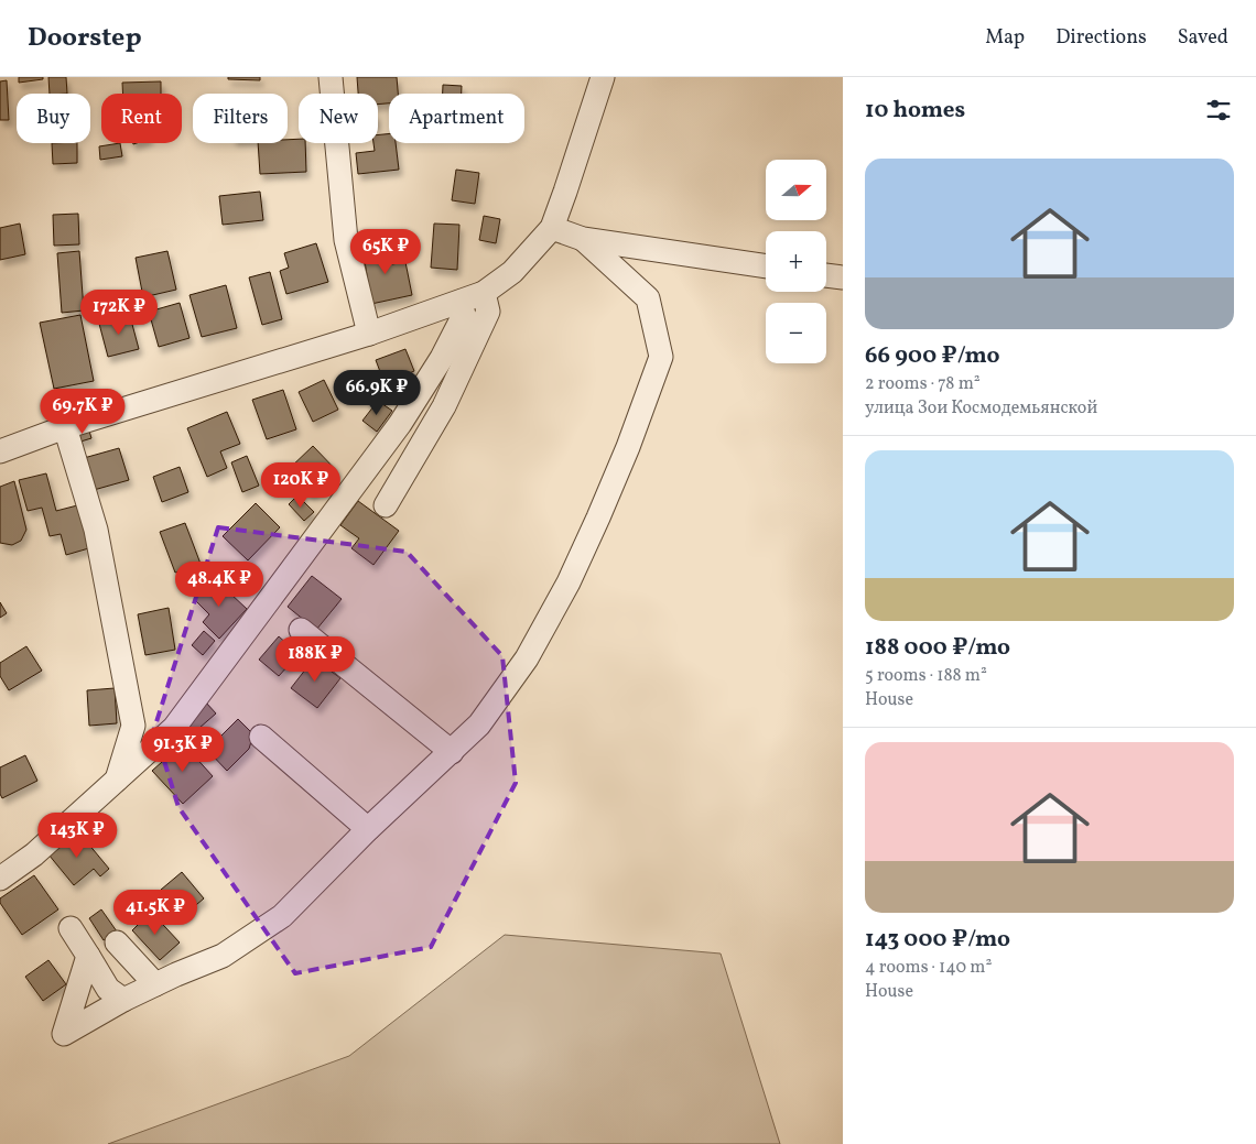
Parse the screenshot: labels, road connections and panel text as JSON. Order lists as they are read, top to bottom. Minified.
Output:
{"north":"right","page":{"header":"Doorstep","nav":["Map","Directions","Saved"],"heading":"10 homes","chip":["Buy","Rent","Filters","New","Apartment"],"list":[{"name":"66 900 ₽/mo","note":"2 rooms · 78 m² · улица Зои Космодемьянской"},{"name":"188 000 ₽/mo","note":"5 rooms · 188 m² · House"},{"name":"143 000 ₽/mo","note":"4 rooms · 140 m² · House"}],"map_buttons":["+","−"],"price":["65K ₽","172K ₽","66.9K ₽","69.7K ₽","120K ₽","48.4K ₽","188K ₽","91.3K ₽","143K ₽","41.5K ₽"]}}
